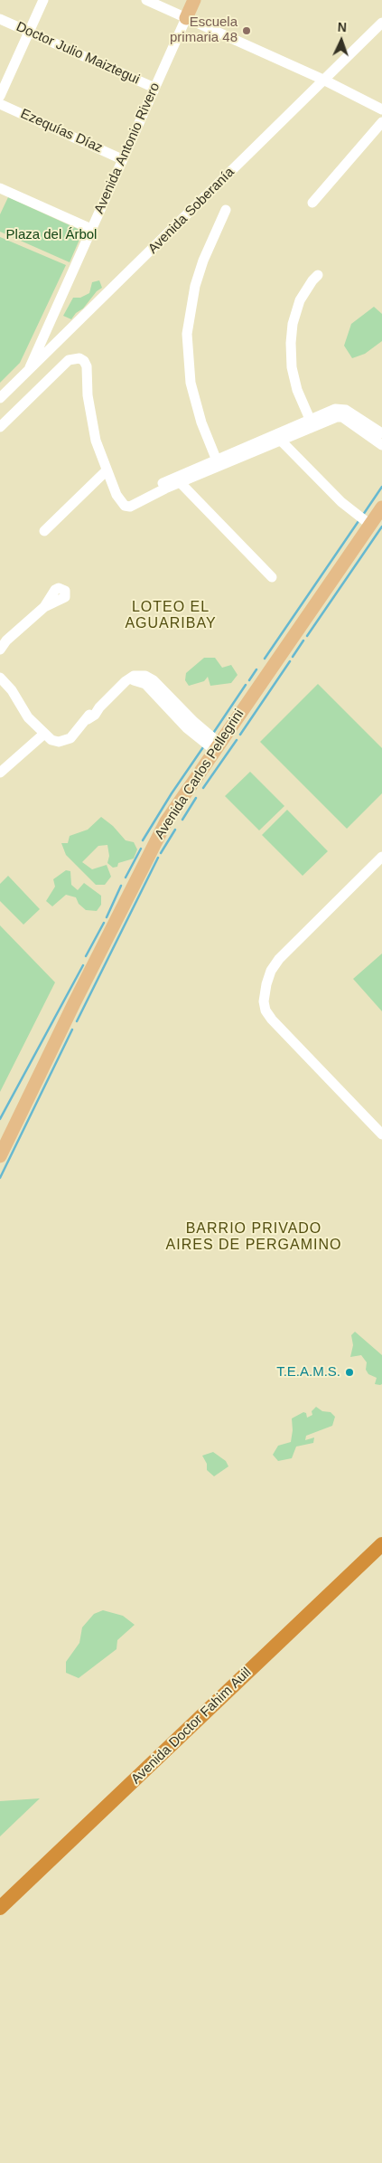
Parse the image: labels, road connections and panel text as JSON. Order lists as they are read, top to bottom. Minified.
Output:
{"streets":{"highway":["Avenida Doctor Fahim Auil"],"main road":["Avenida Antonio Rivero","Avenida Carlos Pellegrini"],"street":["Doctor Julio Maiztegui","Ezequías Díaz","Avenida Soberanía"]},"crossings":[["Doctor Julio Maiztegui","Avenida Antonio Rivero"],["Ezequías Díaz","Avenida Antonio Rivero"],["Avenida Antonio Rivero","Avenida Soberanía"]],"districts":["LOTEO EL AGUARIBAY","BARRIO PRIVADO AIRES DE PERGAMINO"],"parks":["Plaza del Árbol"],"places":["Escuela primaria 48","T.E.A.M.S."],"north":"top"}
